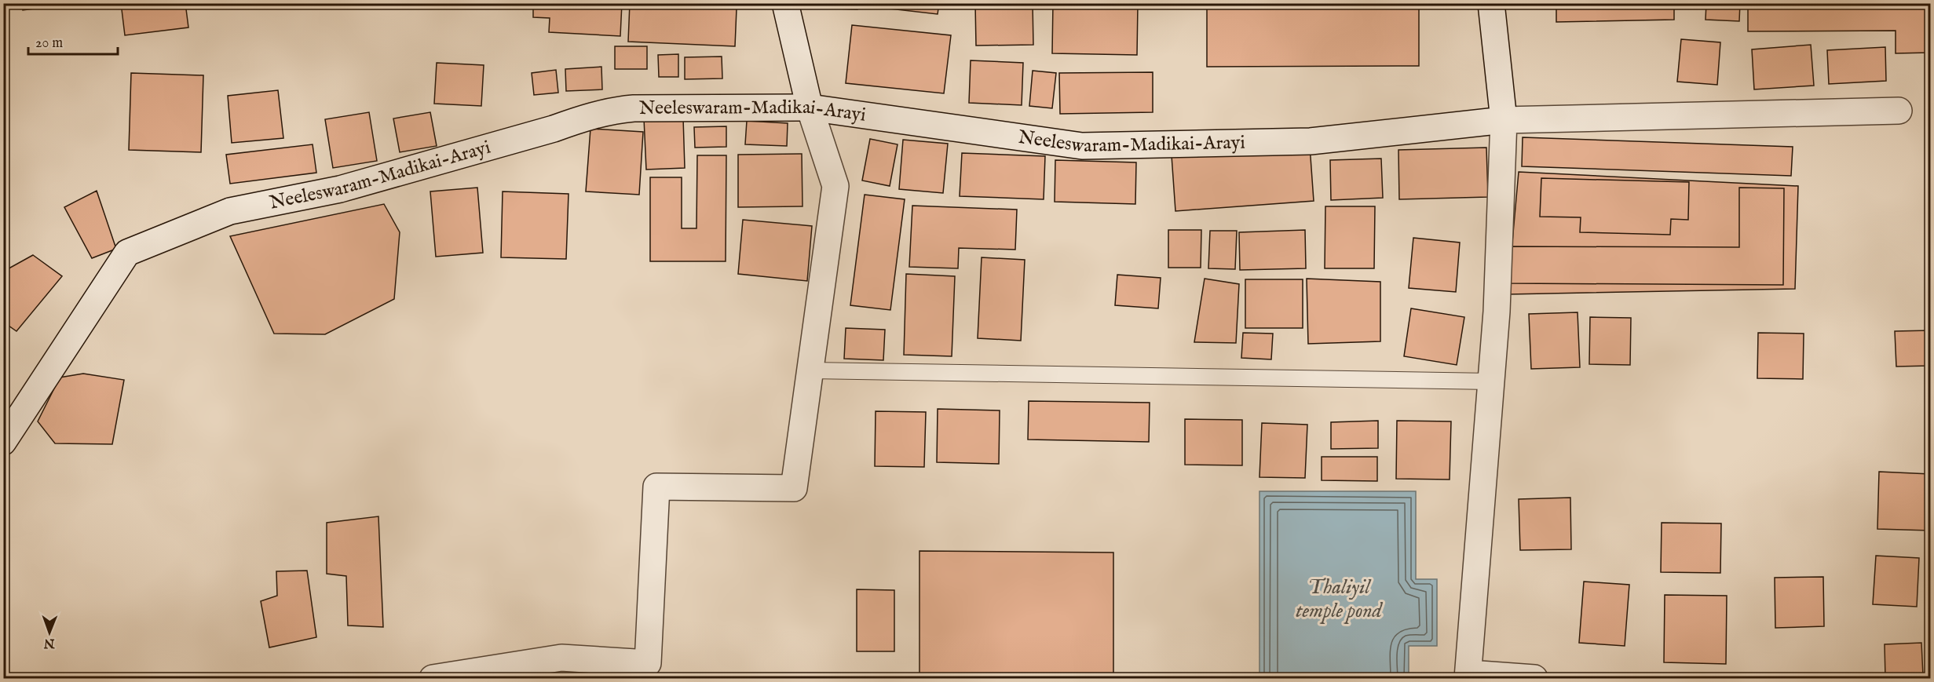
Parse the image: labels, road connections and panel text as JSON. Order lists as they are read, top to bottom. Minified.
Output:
{"streets":{"street":["Neeleswaram-Madikai-Arayi"]},"water":["Thaliyil temple pond"],"scale_bar":"20 m","north":"bottom"}
